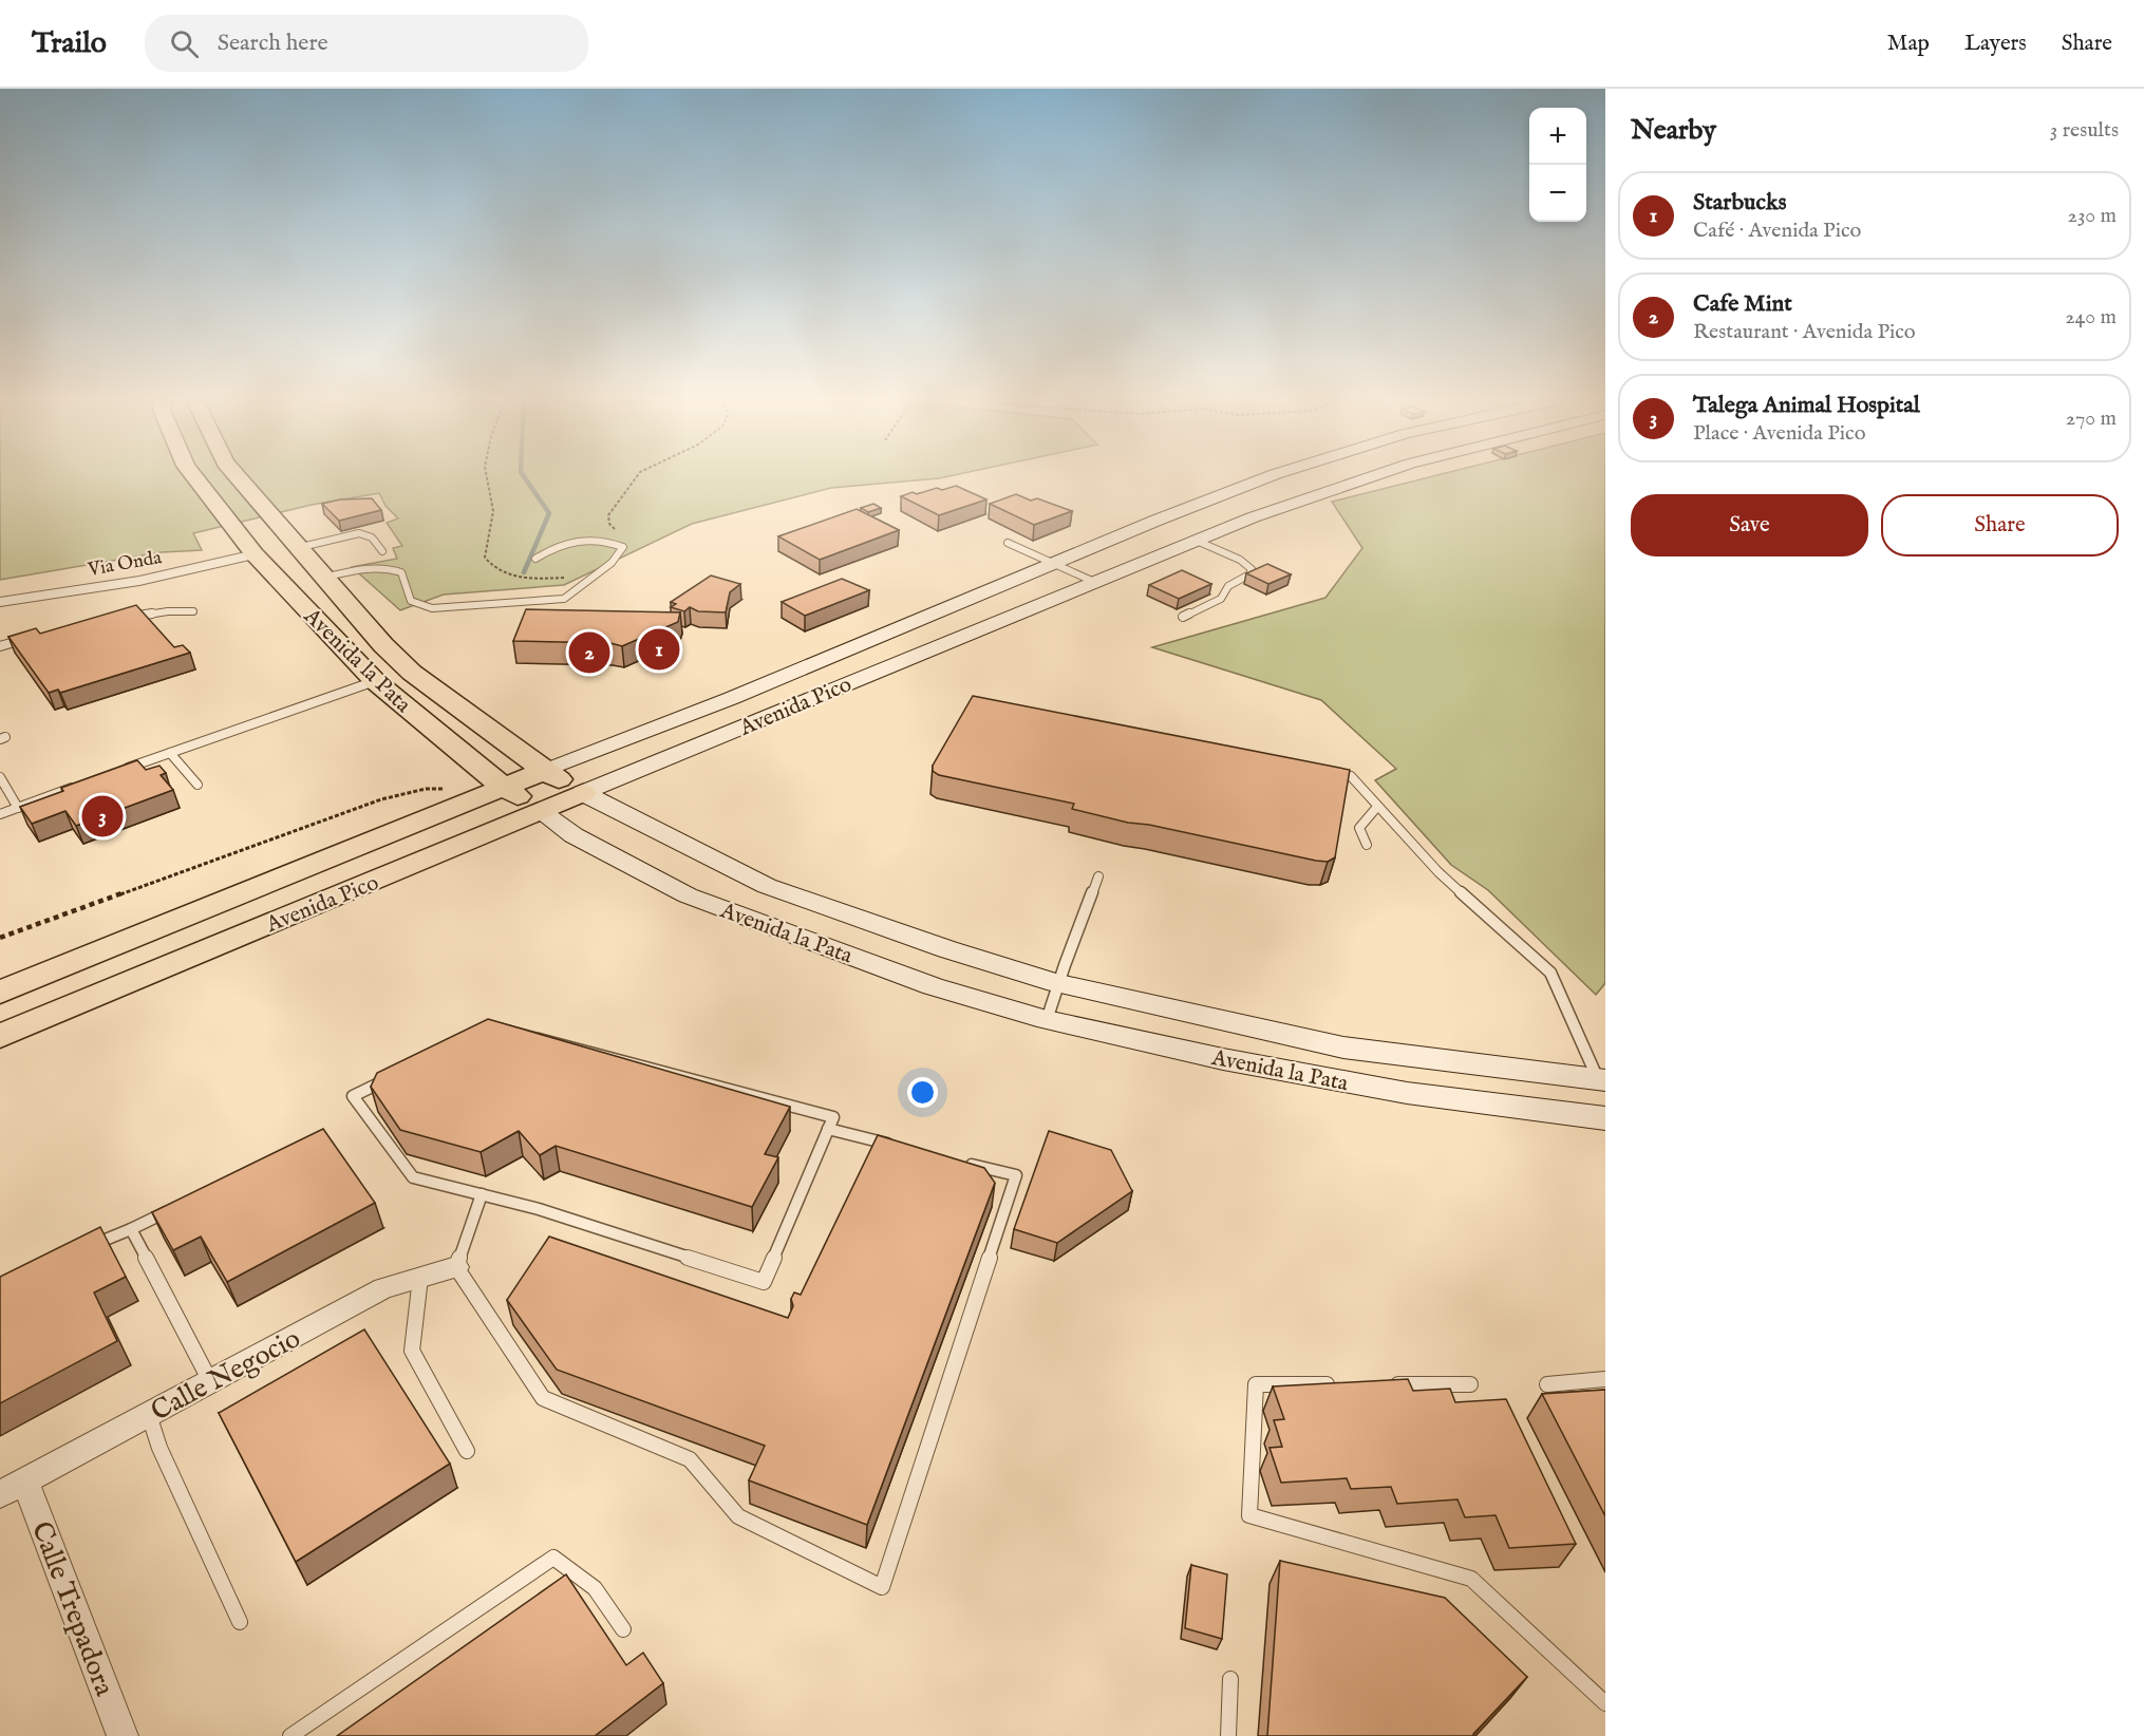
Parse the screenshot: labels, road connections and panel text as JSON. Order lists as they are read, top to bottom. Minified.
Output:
{"streets":{"highway":["Avenida la Pata","Avenida Pico"],"street":["Via Onda","Calle Negocio","Calle Trepadora"]},"crossings":[["Via Onda","Avenida la Pata"],["Avenida la Pata","Avenida Pico"],["Calle Negocio","Calle Trepadora"]],"page":{"header":"Trailo","search":"Search here","nav":["Map","Layers","Share"],"heading":["Nearby","3 results"],"map_buttons":["+","−"],"list":[{"mark":"1","name":"Starbucks","note":"Café · Avenida Pico","value":"230 m"},{"mark":"2","name":"Cafe Mint","note":"Restaurant · Avenida Pico","value":"240 m"},{"mark":"3","name":"Talega Animal Hospital","note":"Place · Avenida Pico","value":"270 m"}],"buttons":["Save","Share"],"pins":["1","2","3"]}}
